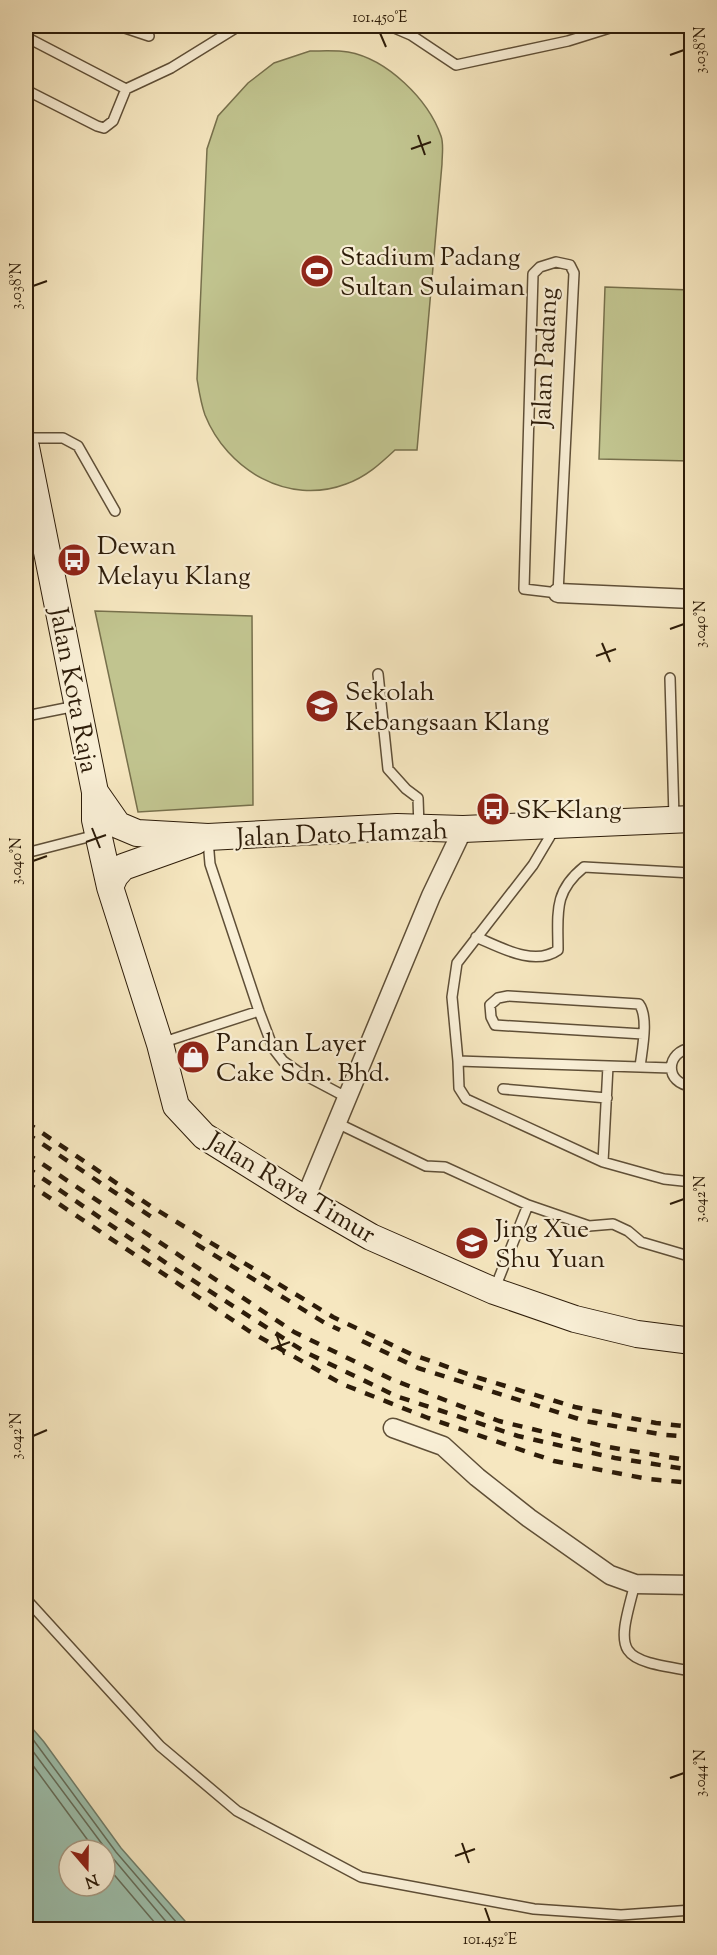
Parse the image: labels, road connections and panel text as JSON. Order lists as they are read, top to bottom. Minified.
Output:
{"streets":{"main road":["Jalan Kota Raja","Jalan Dato Hamzah","Jalan Raya Timur"],"street":["Jalan Padang"]},"crossings":[["Jalan Kota Raja","Jalan Raya Timur"]],"places":{"sports":["Stadium Padang Sultan Sulaiman"],"bus stop":["Dewan Melayu Klang","SK Klang"],"school or university":["Sekolah Kebangsaan Klang","Jing Xue Shu Yuan"],"shop":["Pandan Layer Cake Sdn. Bhd."]},"north":"bottom","coordinates":["101.450°E","3.038°N","3.040°N","3.042°N","3.044°N","101.452°E"]}
